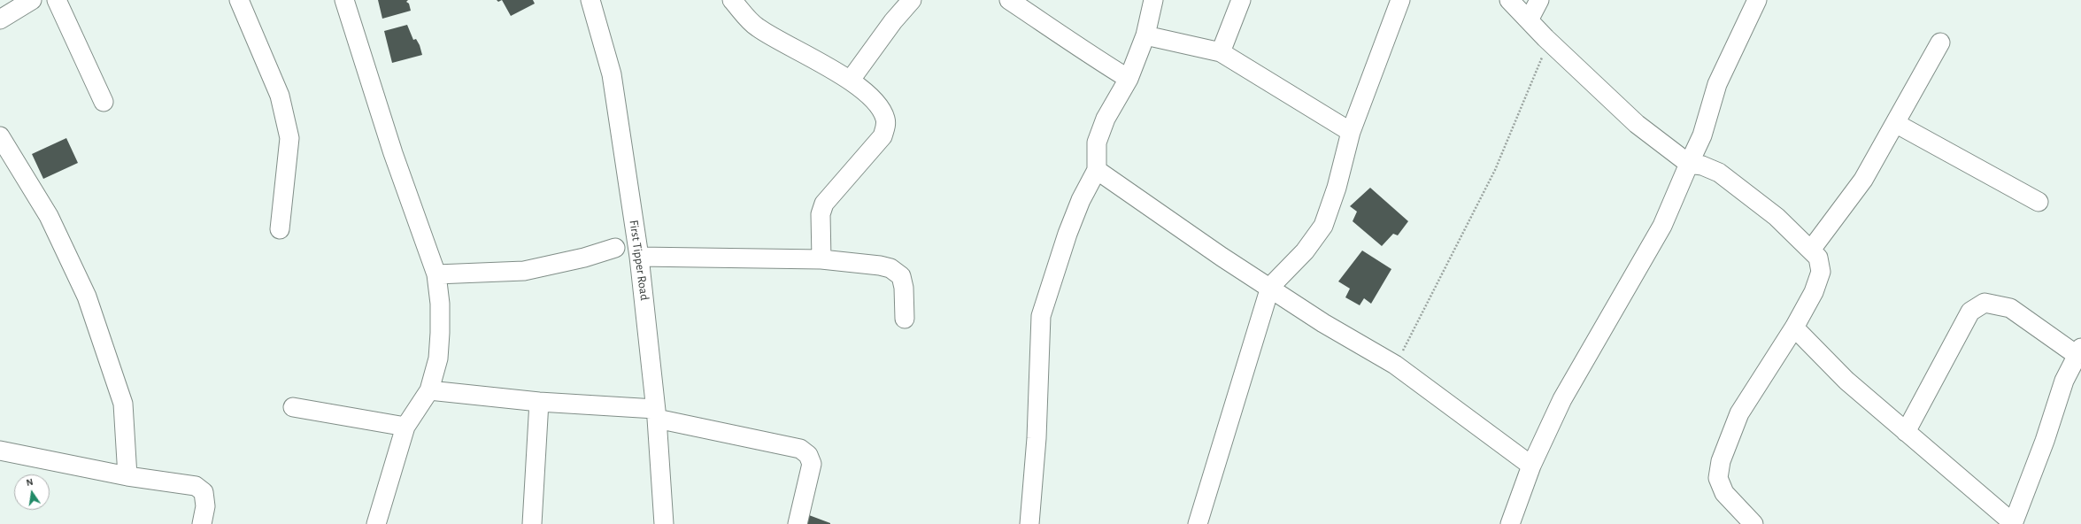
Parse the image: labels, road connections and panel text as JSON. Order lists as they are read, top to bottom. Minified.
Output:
{"streets":{"street":["First Tipper Road"]},"north":"top"}
